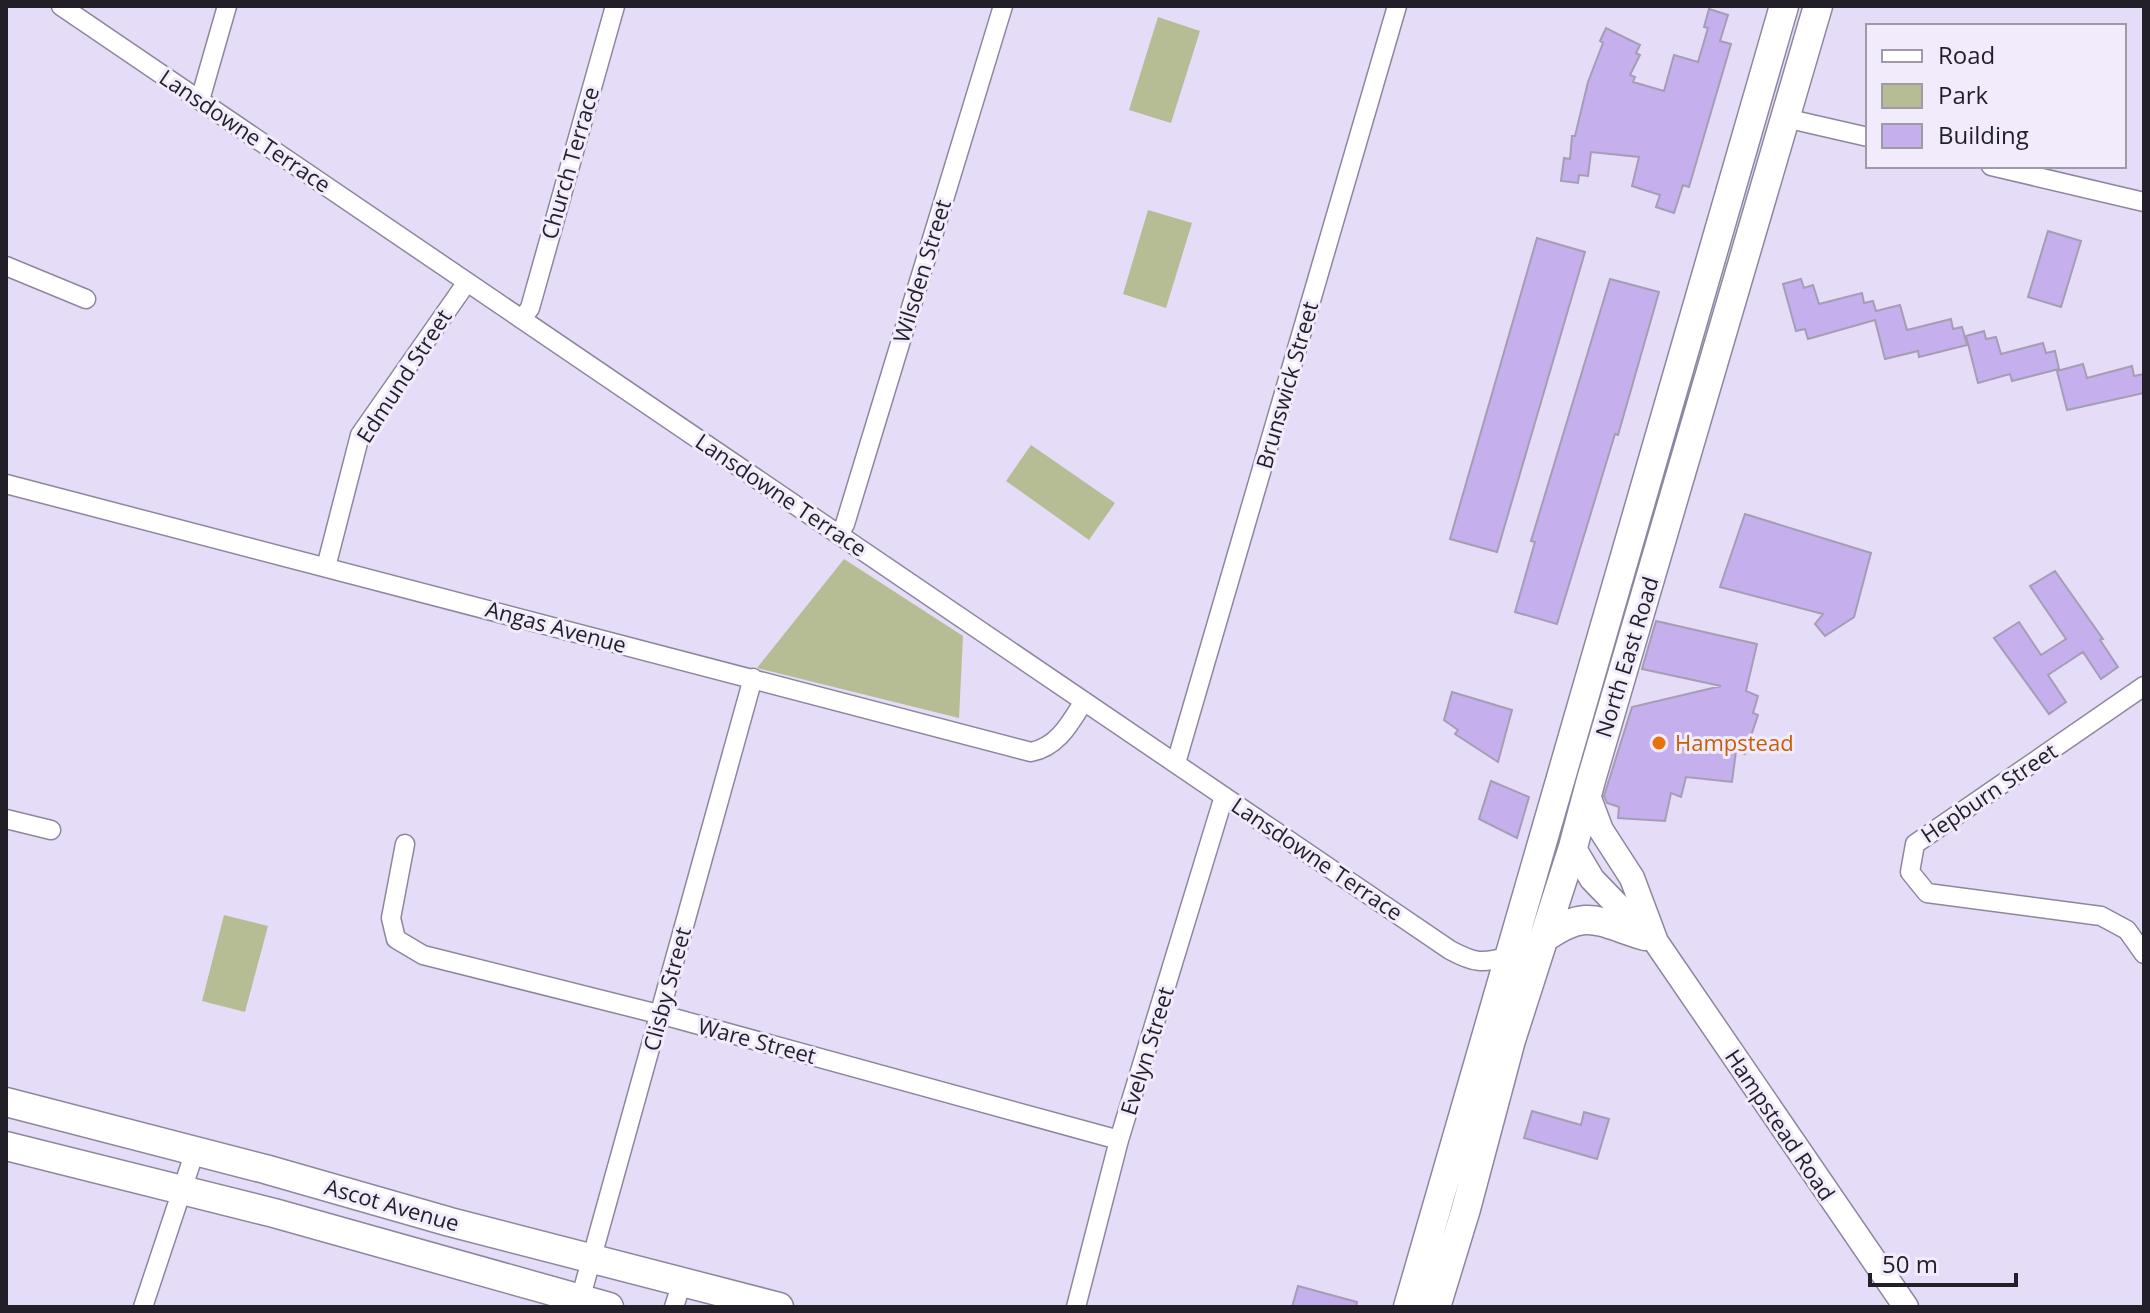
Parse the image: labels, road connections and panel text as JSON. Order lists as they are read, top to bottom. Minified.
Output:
{"streets":{"highway":["North East Road","Ascot Avenue"],"main road":["Hampstead Road"],"street":["Lansdowne Terrace","Church Terrace","Wilsden Street","Edmund Street","Brunswick Street","Angas Avenue","Hepburn Street","Clisby Street","Ware Street","Evelyn Street"]},"crossings":[["Lansdowne Terrace","Church Terrace"],["Lansdowne Terrace","Wilsden Street"],["Lansdowne Terrace","Edmund Street"],["Lansdowne Terrace","Brunswick Street"],["Lansdowne Terrace","Angas Avenue"],["Lansdowne Terrace","North East Road"],["Lansdowne Terrace","Evelyn Street"],["Edmund Street","Angas Avenue"],["Angas Avenue","Clisby Street"],["North East Road","Hampstead Road"],["Clisby Street","Ware Street"],["Clisby Street","Ascot Avenue"],["Ware Street","Evelyn Street"]],"places":["Hampstead"],"legend":["Road","Park","Building"],"scale_bar":"50 m"}
